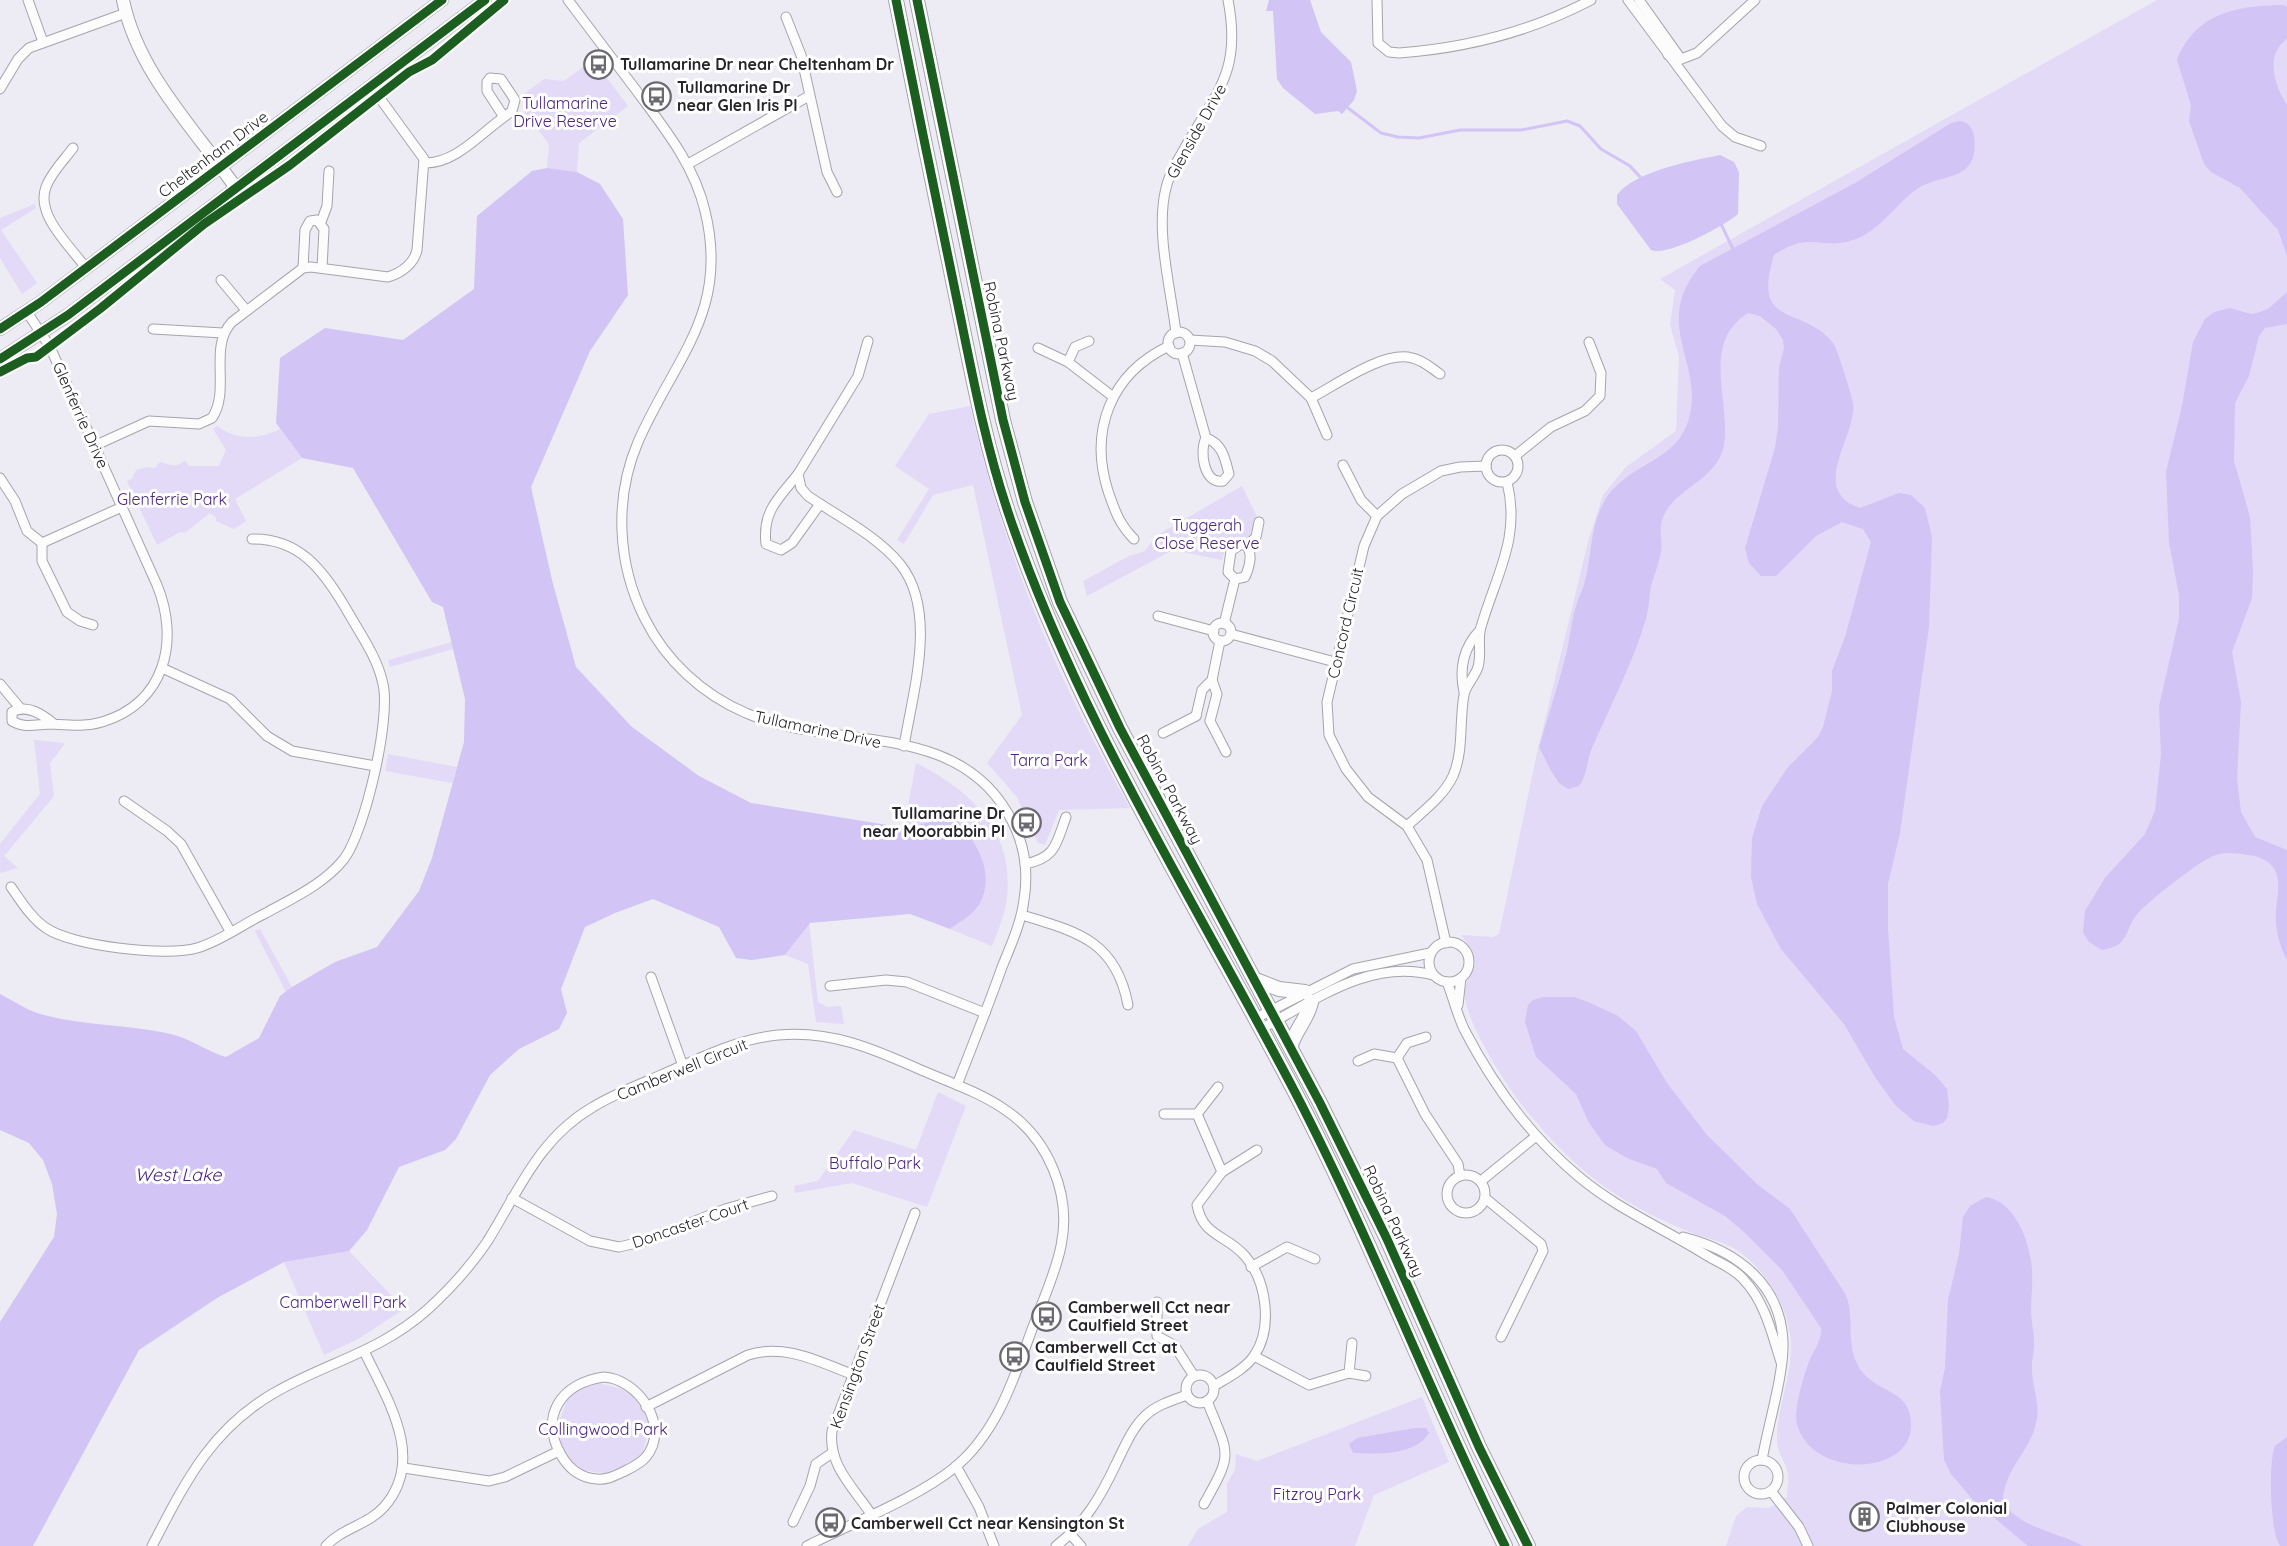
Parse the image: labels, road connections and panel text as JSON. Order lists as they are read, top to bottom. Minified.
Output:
{"streets":{"main road":["Cheltenham Drive","Robina Parkway"],"street":["Glenside Drive","Glenferrie Drive","Concord Circuit","Tullamarine Drive","Camberwell Circuit","Doncaster Court","Kensington Street"]},"crossings":[["Cheltenham Drive","Glenferrie Drive"],["Tullamarine Drive","Camberwell Circuit"],["Camberwell Circuit","Doncaster Court"]],"water":["West Lake"],"parks":["Tullamarine Drive Reserve","Glenferrie Park","Tuggerah Close Reserve","Tarra Park","Buffalo Park","Camberwell Park","Collingwood Park","Fitzroy Park"],"places":{"bus stop":["Tullamarine Dr near Cheltenham Dr","Tullamarine Dr near Glen Iris Pl","Tullamarine Dr near Moorabbin Pl","Camberwell Cct near Caulfield Street","Camberwell Cct at Caulfield Street","Camberwell Cct near Kensington St"],"building":["Palmer Colonial Clubhouse"]}}
